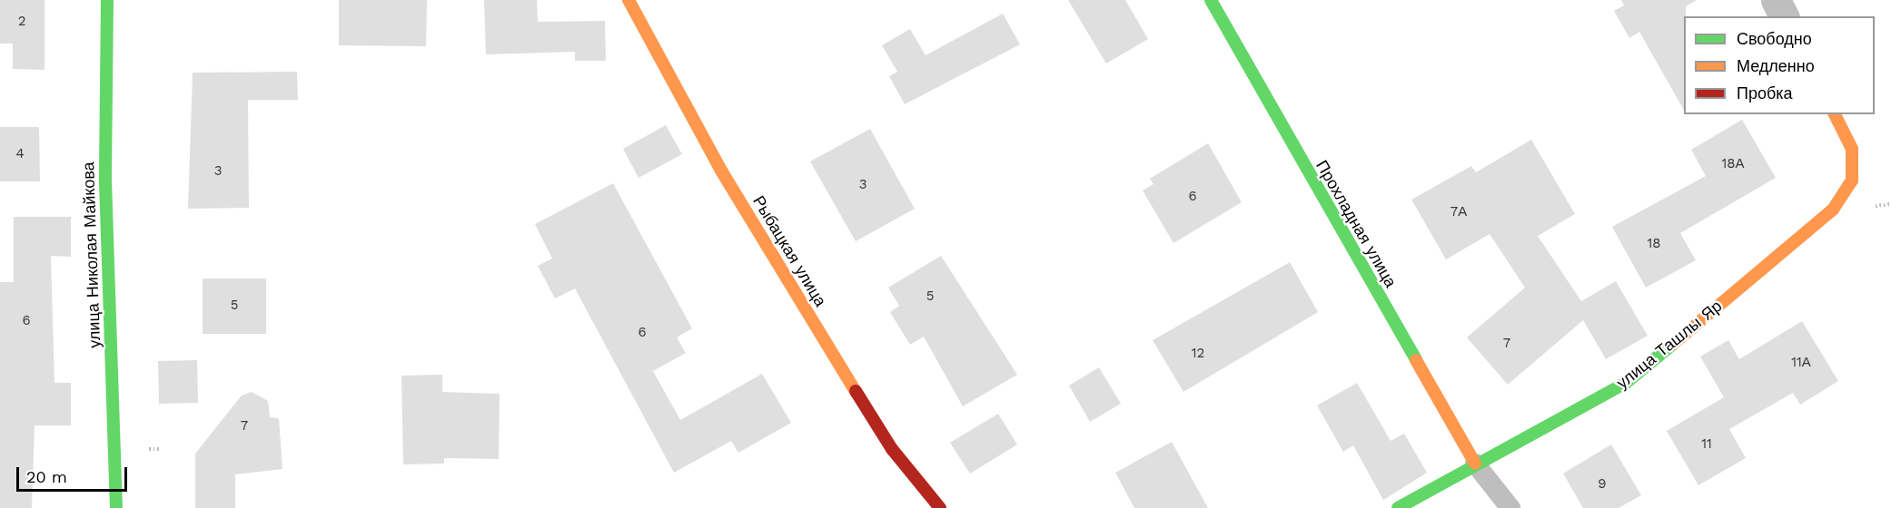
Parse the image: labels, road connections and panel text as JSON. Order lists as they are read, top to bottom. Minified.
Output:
{"streets":{"street":["Прохладная улица","Рыбацкая улица","улица Николая Майкова","улица Ташлы Яр"]},"crossings":[["Прохладная улица","улица Ташлы Яр"]],"house_numbers":["2","4","18А","3","3","6","7А","18","5","5","6","6","7","12","11А","7","11","9"],"legend":["Свободно","Медленно","Пробка"],"scale_bar":"20 m"}
